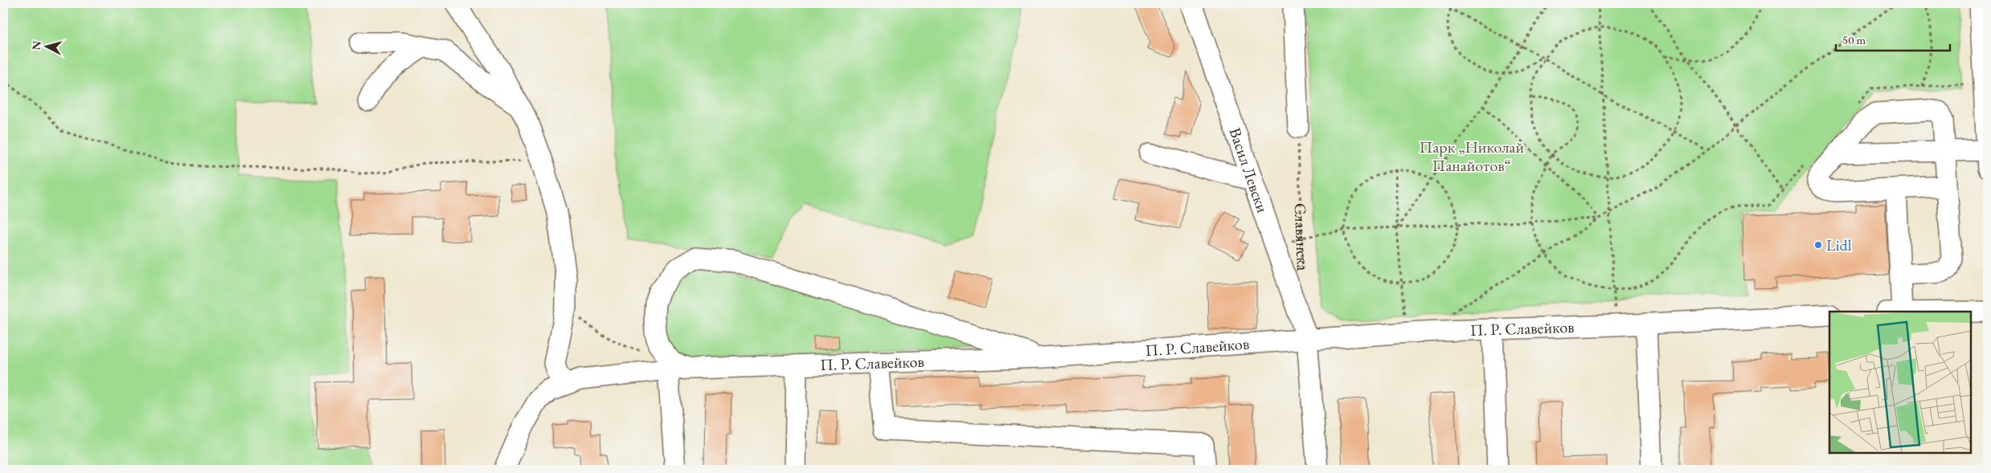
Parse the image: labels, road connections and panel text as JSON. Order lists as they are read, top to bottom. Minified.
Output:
{"streets":{"street":["Васил Левски","П. Р. Славейков"],"path":["Славянска"]},"crossings":[["Васил Левски","П. Р. Славейков"]],"parks":["Парк „Николай Панайотов“"],"places":["Lidl"],"scale_bar":"50 m","north":"left"}
